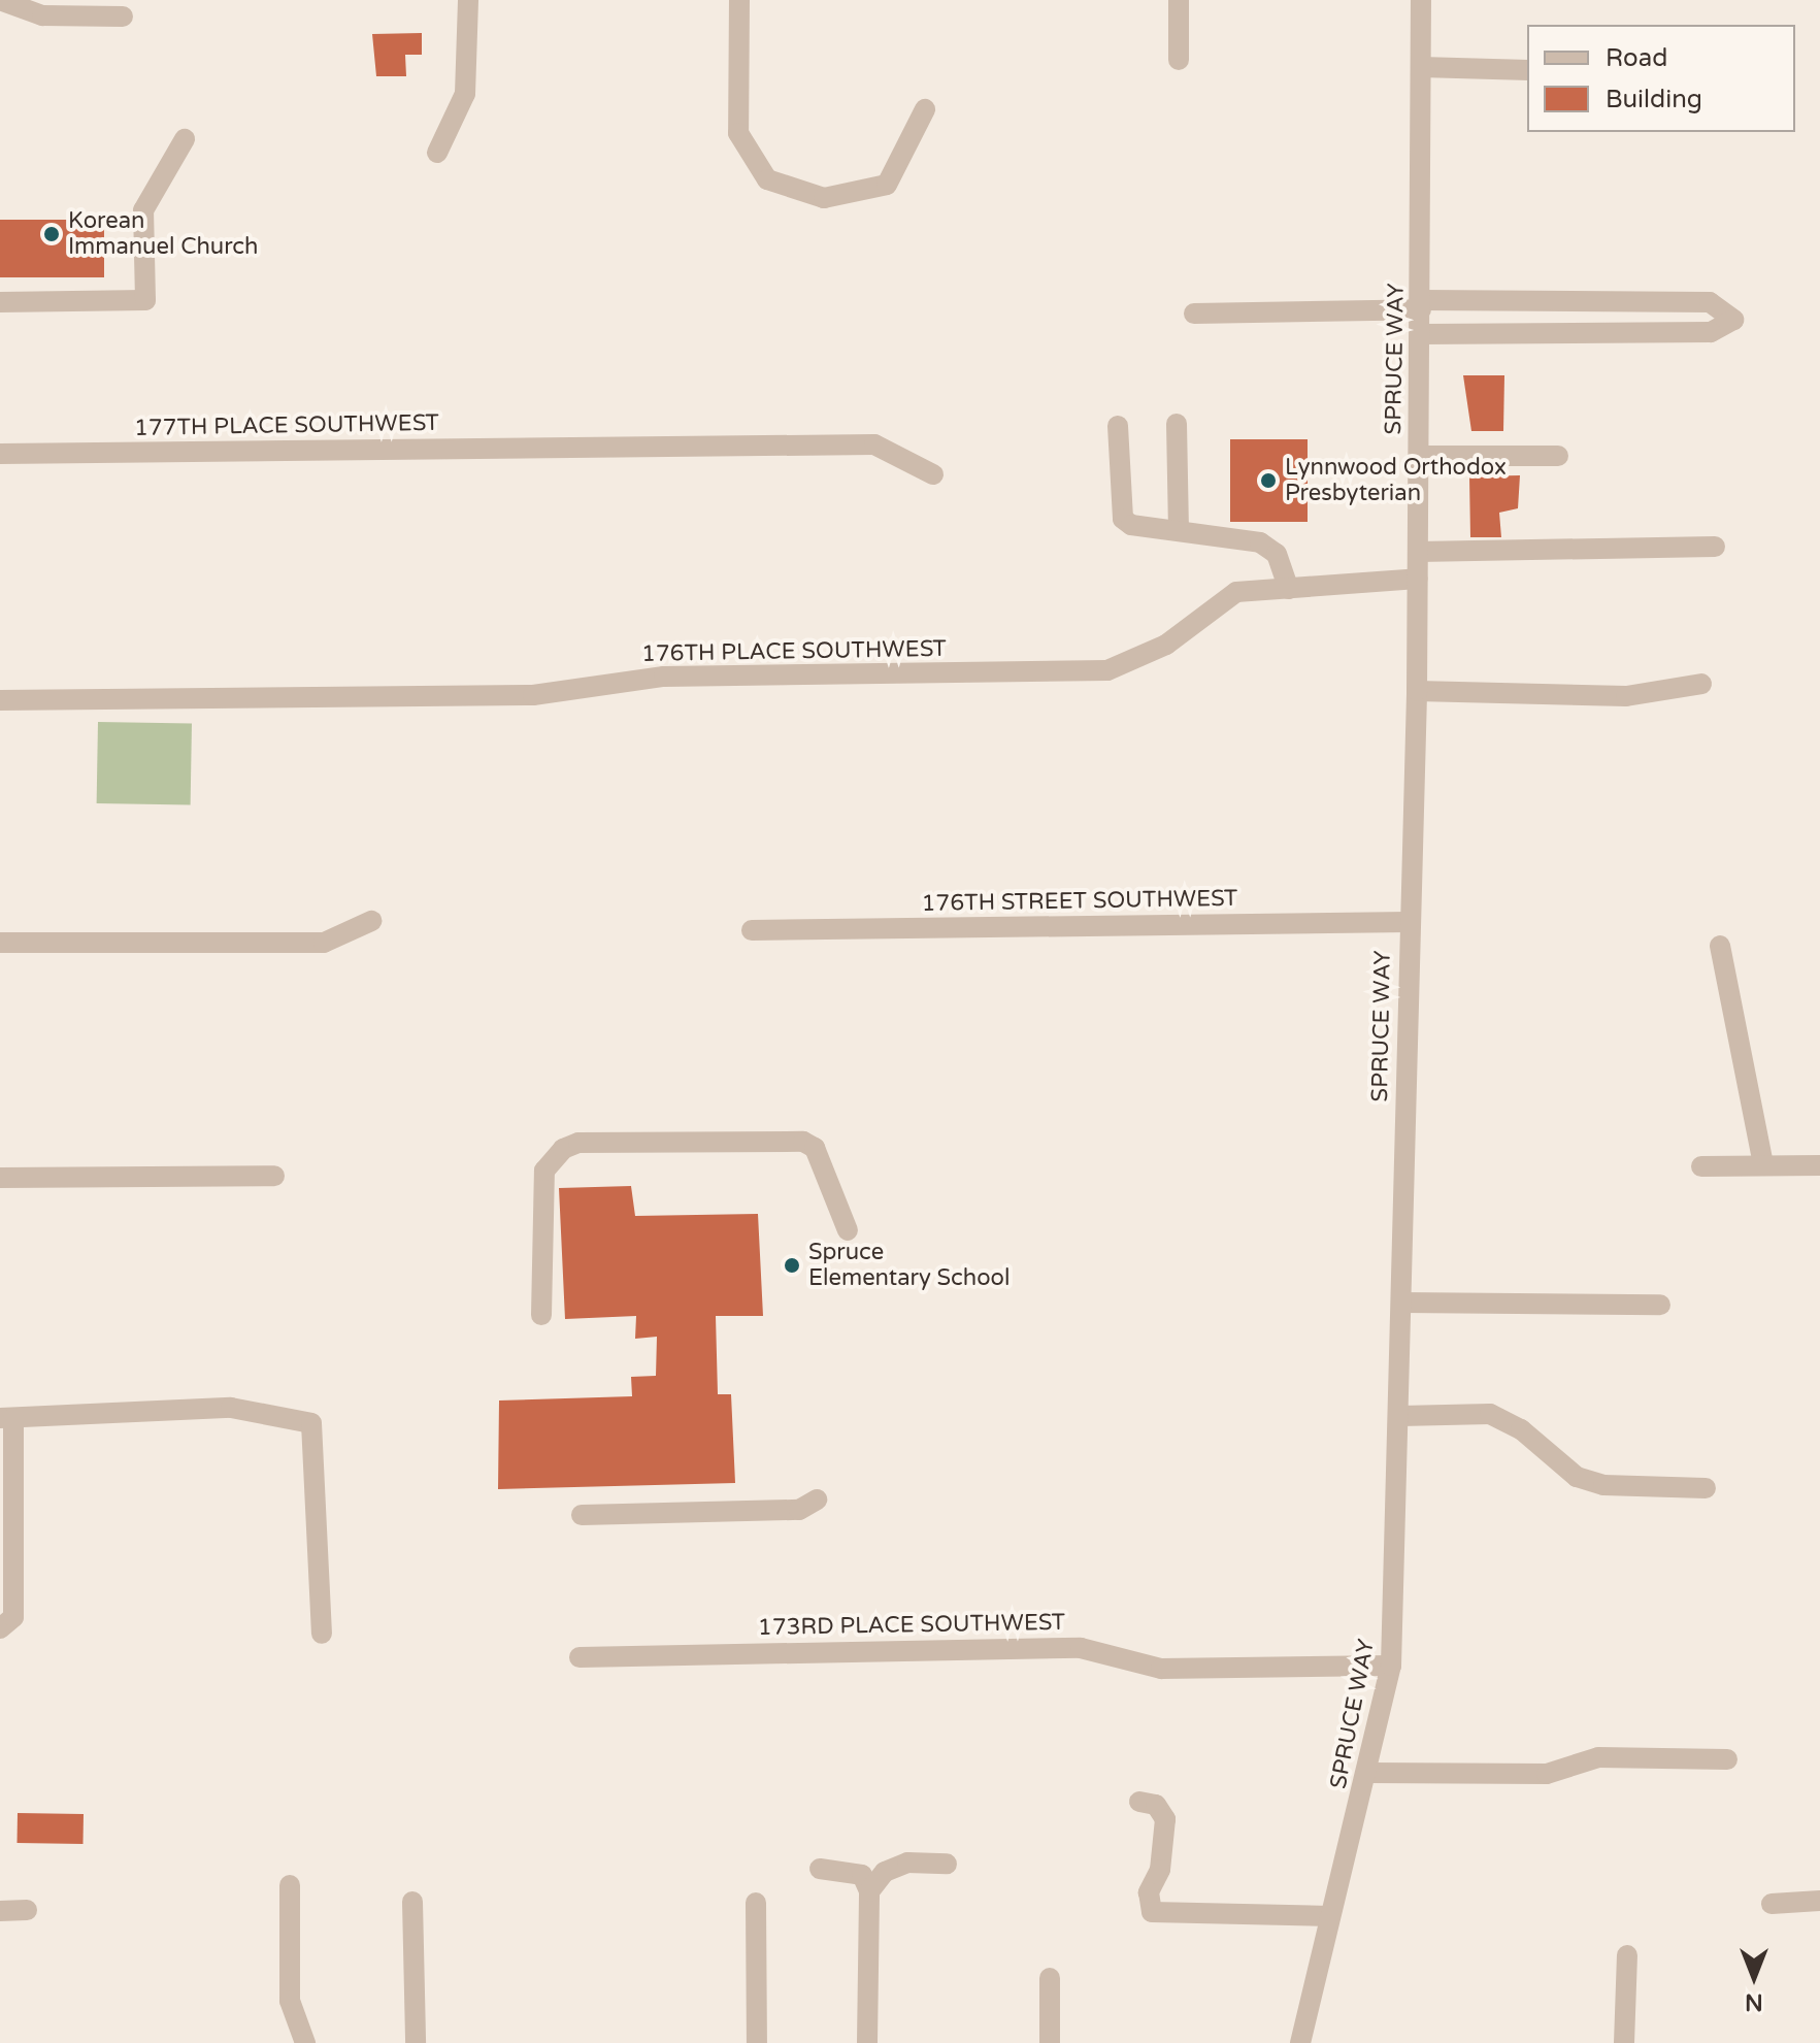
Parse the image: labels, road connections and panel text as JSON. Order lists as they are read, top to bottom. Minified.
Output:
{"streets":{"street":["SPRUCE WAY","177TH PLACE SOUTHWEST","176TH PLACE SOUTHWEST","176TH STREET SOUTHWEST","173RD PLACE SOUTHWEST"]},"crossings":[["SPRUCE WAY","176TH PLACE SOUTHWEST"],["SPRUCE WAY","176TH STREET SOUTHWEST"],["SPRUCE WAY","173RD PLACE SOUTHWEST"]],"places":["Korean Immanuel Church","Lynnwood Orthodox Presbyterian","Spruce Elementary School"],"legend":["Road","Building"],"north":"bottom"}
